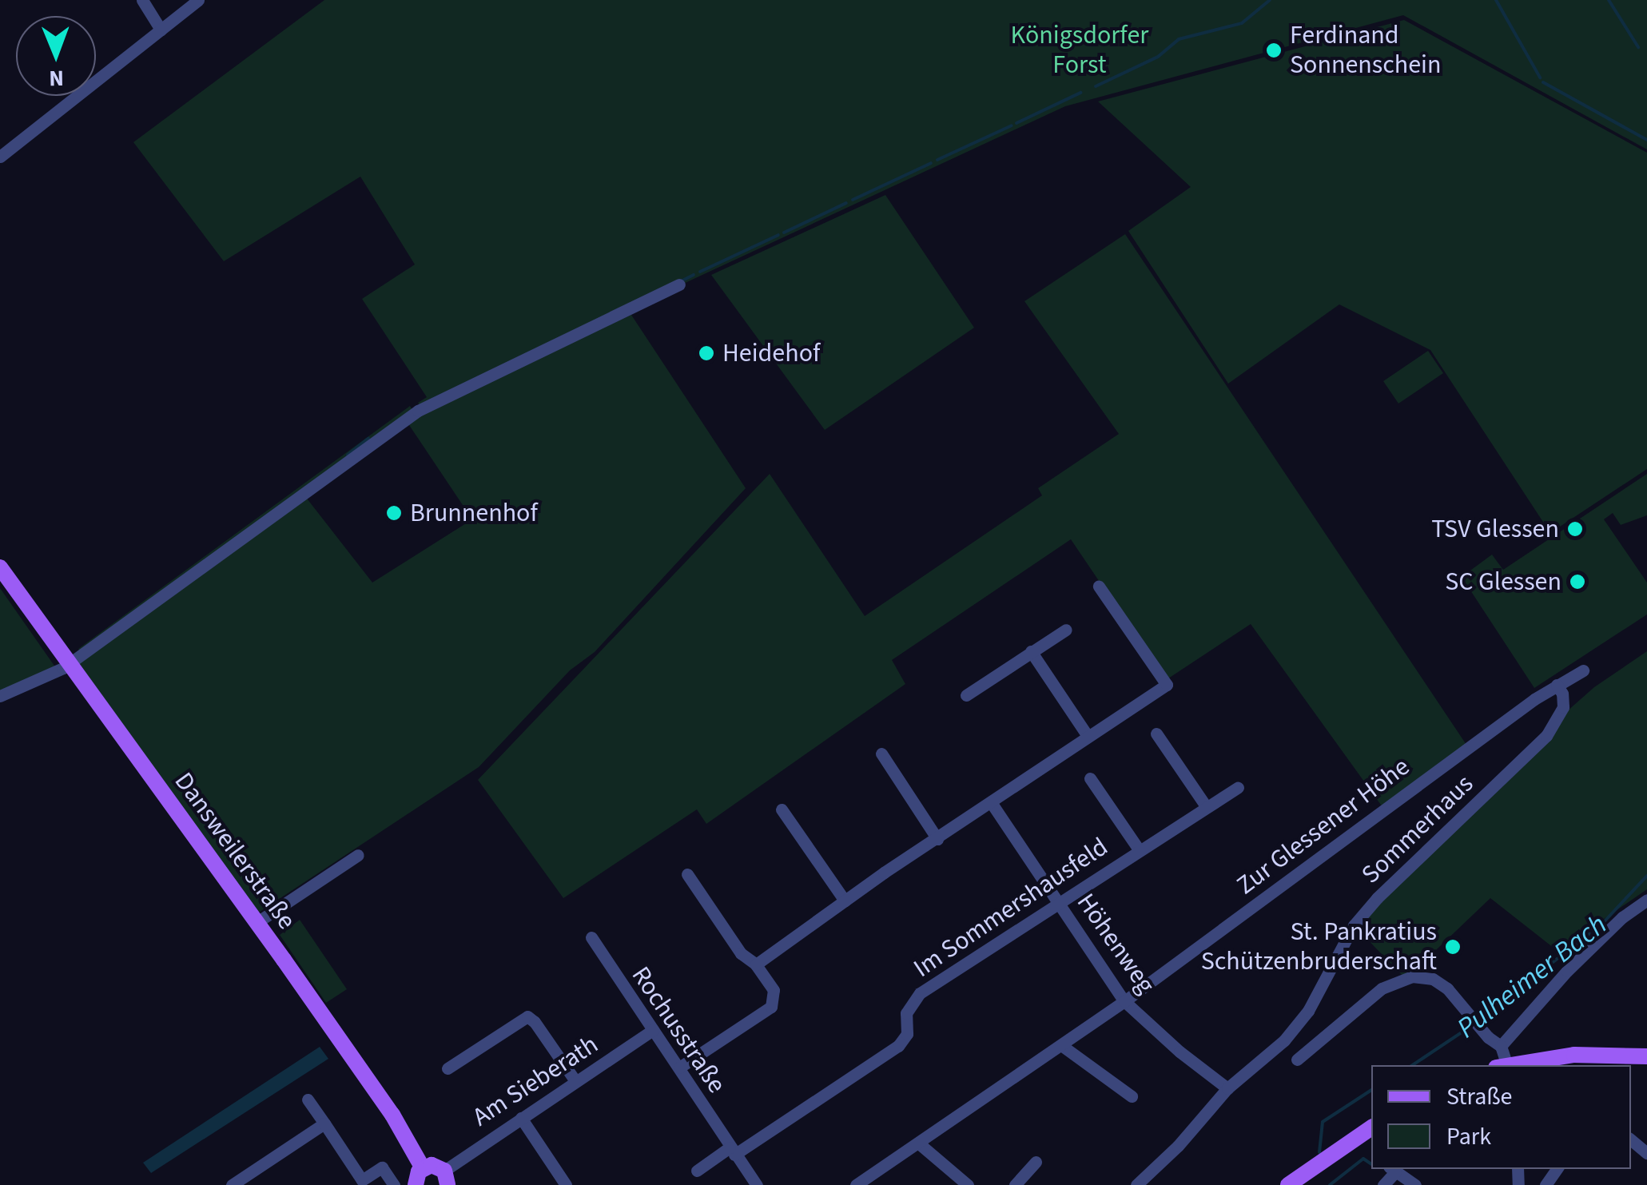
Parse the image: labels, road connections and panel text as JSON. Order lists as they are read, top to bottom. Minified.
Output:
{"streets":{"main road":["Dansweilerstraße"],"street":["Zur Glessener Höhe","Sommerhaus","Im Sommershausfeld","Höhenweg","Rochusstraße","Am Sieberath"]},"crossings":[["Zur Glessener Höhe","Sommerhaus"],["Zur Glessener Höhe","Höhenweg"],["Sommerhaus","Höhenweg"],["Im Sommershausfeld","Höhenweg"],["Im Sommershausfeld","Rochusstraße"],["Rochusstraße","Am Sieberath"]],"water":["Pulheimer Bach"],"parks":["Königsdorfer Forst"],"places":["Ferdinand Sonnenschein","Heidehof","Brunnenhof","TSV Glessen","SC Glessen","St. Pankratius Schützenbruderschaft"],"legend":["Straße","Park"],"north":"bottom"}
